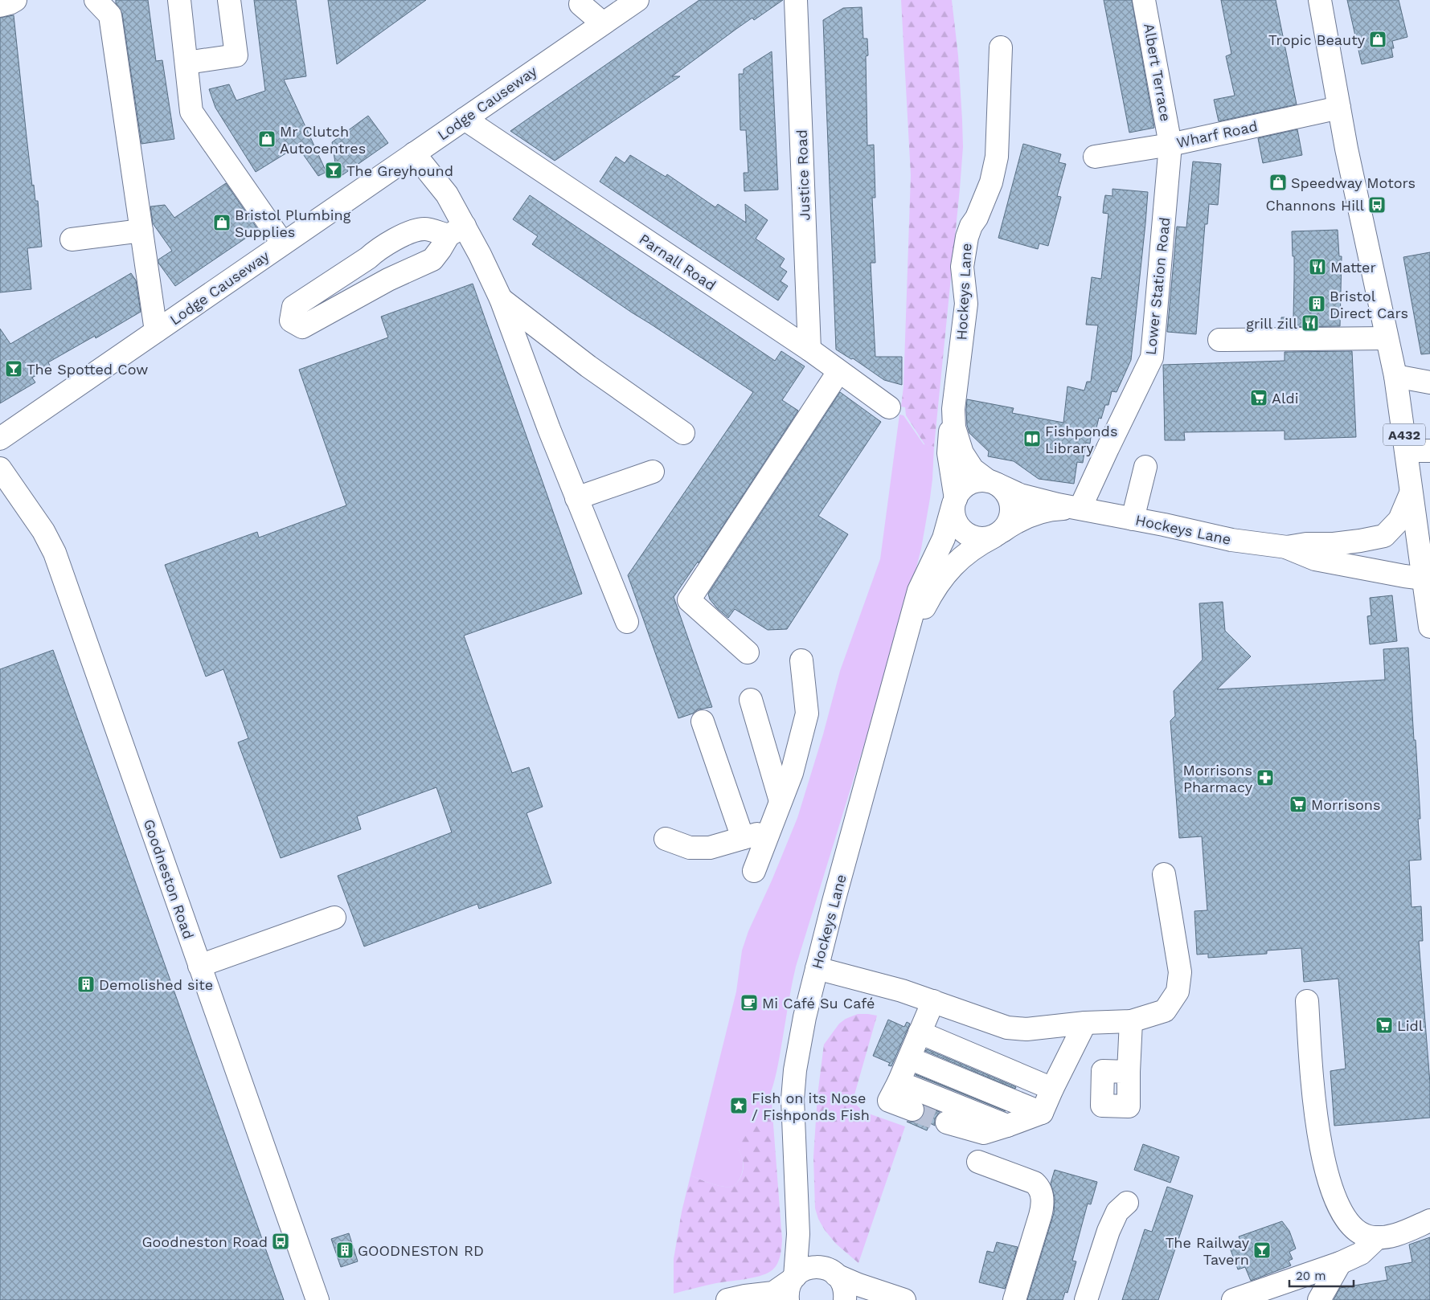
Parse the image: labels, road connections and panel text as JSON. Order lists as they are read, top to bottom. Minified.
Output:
{"streets":{"street":["Albert Terrace","Lodge Causeway","Wharf Road","Justice Road","Parnall Road","Lower Station Road","Hockeys Lane","A432","Goodneston Road"]},"crossings":[["Albert Terrace","Wharf Road"],["Albert Terrace","Lower Station Road"],["Lodge Causeway","Parnall Road"],["Wharf Road","Lower Station Road"],["Wharf Road","A432"],["Justice Road","Parnall Road"],["Lower Station Road","Hockeys Lane"],["Hockeys Lane","A432"]],"places":{"shop":["Tropic Beauty","Mr Clutch Autocentres","Speedway Motors","Bristol Plumbing Supplies"],"bar":["The Greyhound","The Spotted Cow","The Railway Tavern"],"bus stop":["Channons Hill","Goodneston Road"],"restaurant":["Matter","grill zill"],"building":["Bristol Direct Cars","Demolished site","GOODNESTON RD"],"supermarket":["Aldi","Morrisons","Lidl"],"library":["Fishponds Library"],"pharmacy":["Morrisons Pharmacy"],"cafe":["Mi Café Su Café"],"place":["Fish on its Nose / Fishponds Fish"]},"scale_bar":"20 m"}
